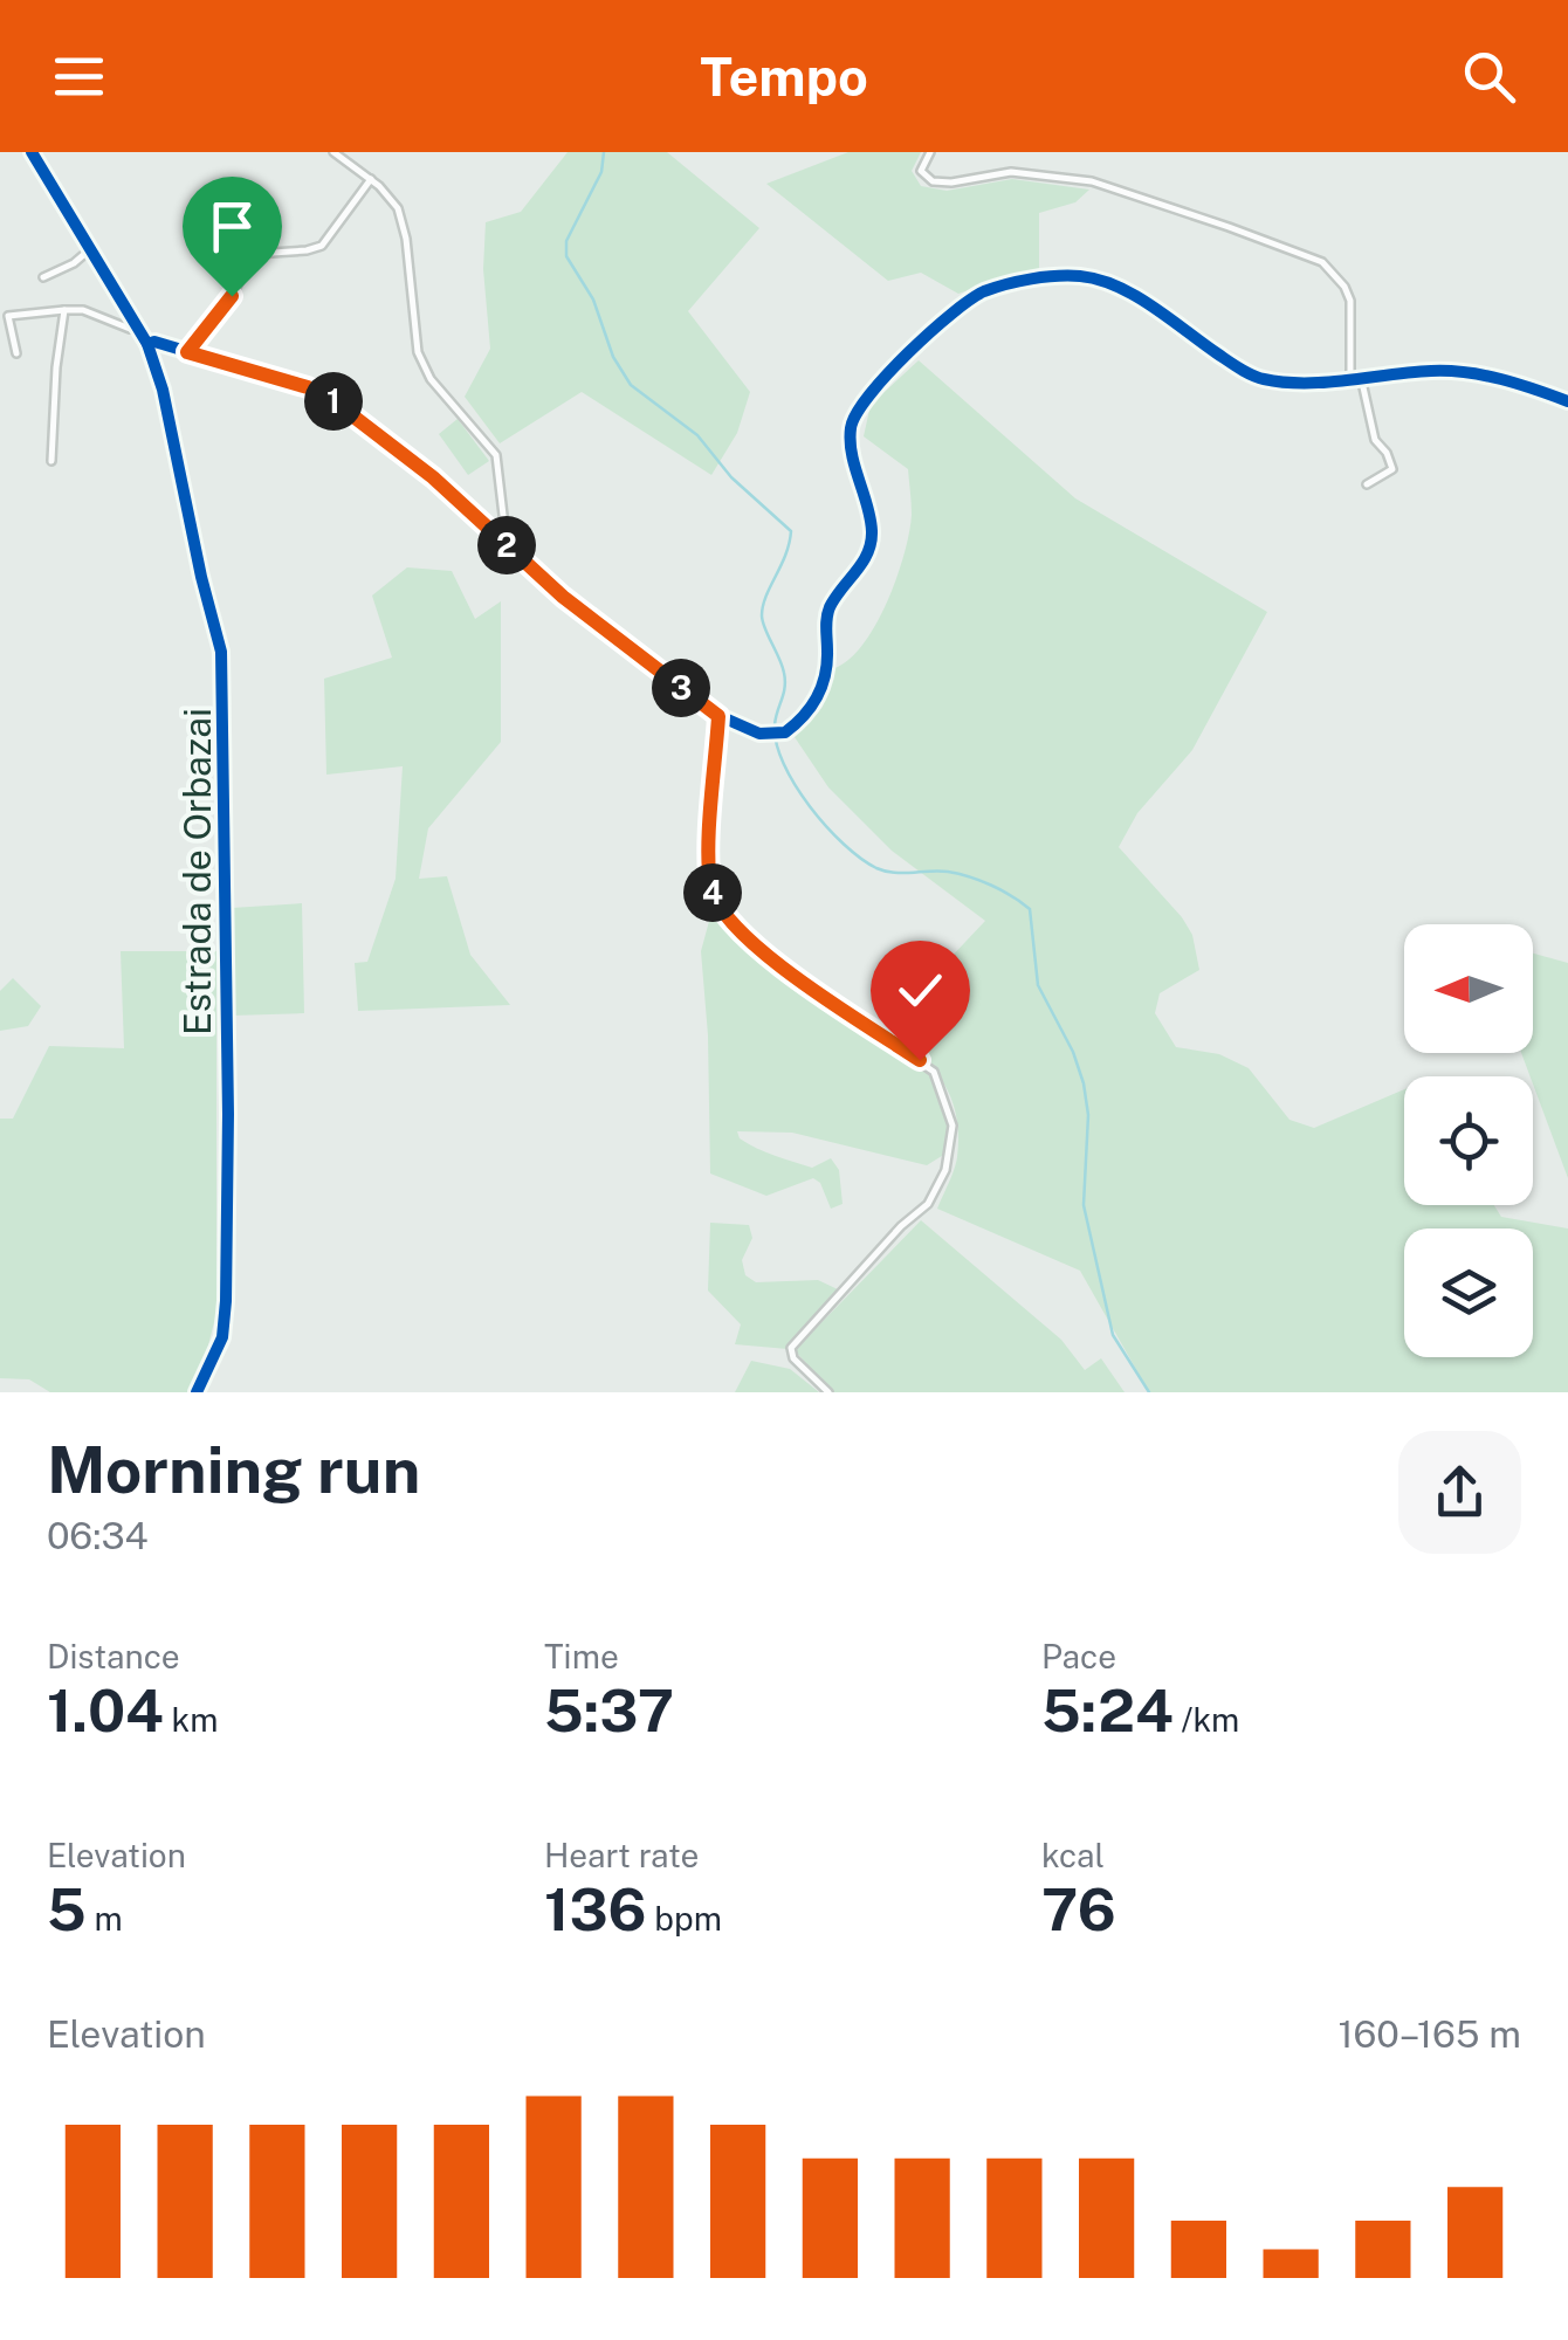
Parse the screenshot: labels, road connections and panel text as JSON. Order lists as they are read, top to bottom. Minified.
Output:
{"streets":{"street":["Estrada de Orbazai"]},"north":"left","page":{"header":"Tempo","pins":["1","2","3","4"],"heading":["Morning run","06:34"],"stats":[["Distance","1.04 km"],["Time","5:37"],["Pace","5:24 /km"],["Elevation","5 m"],["Heart rate","136 bpm"],["kcal","76"]],"chart":["Elevation","160–165 m"]}}
